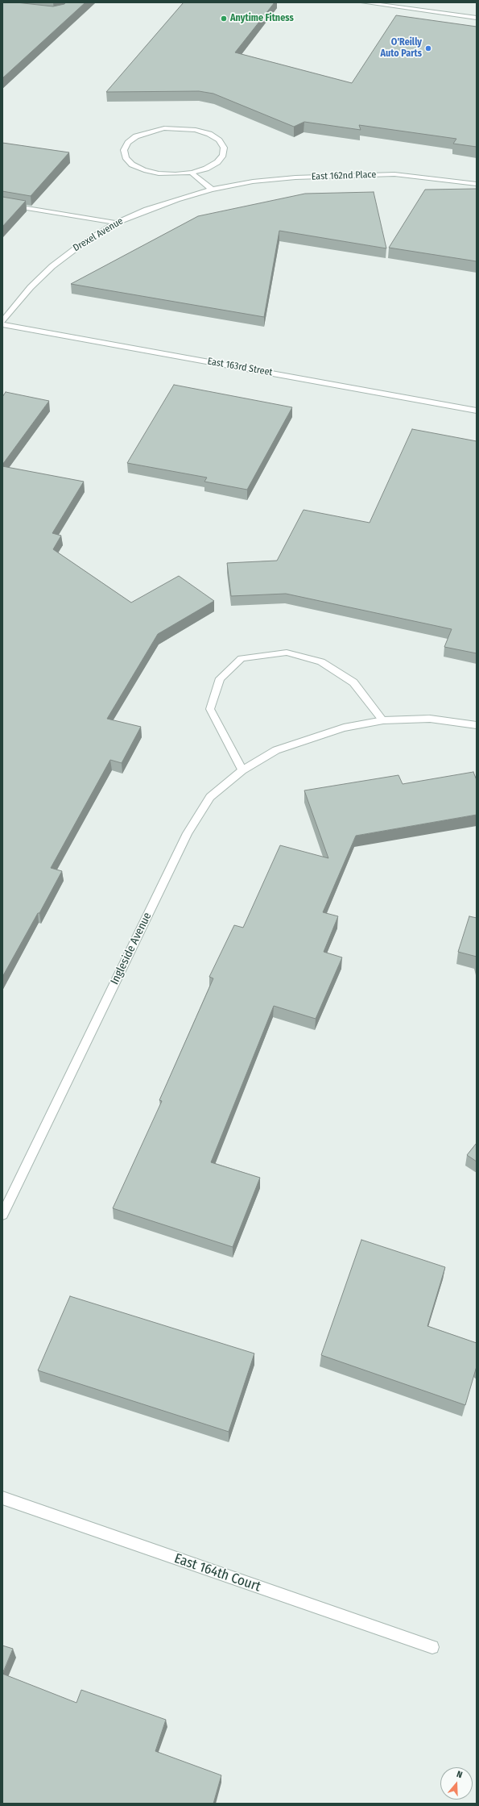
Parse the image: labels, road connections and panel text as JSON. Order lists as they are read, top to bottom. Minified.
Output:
{"streets":{"street":["East 162nd Place","Drexel Avenue","East 163rd Street","Ingleside Avenue","East 164th Court"]},"crossings":[["East 162nd Place","Drexel Avenue"]],"places":["Anytime Fitness","O'Reilly Auto Parts"],"north":"top"}
